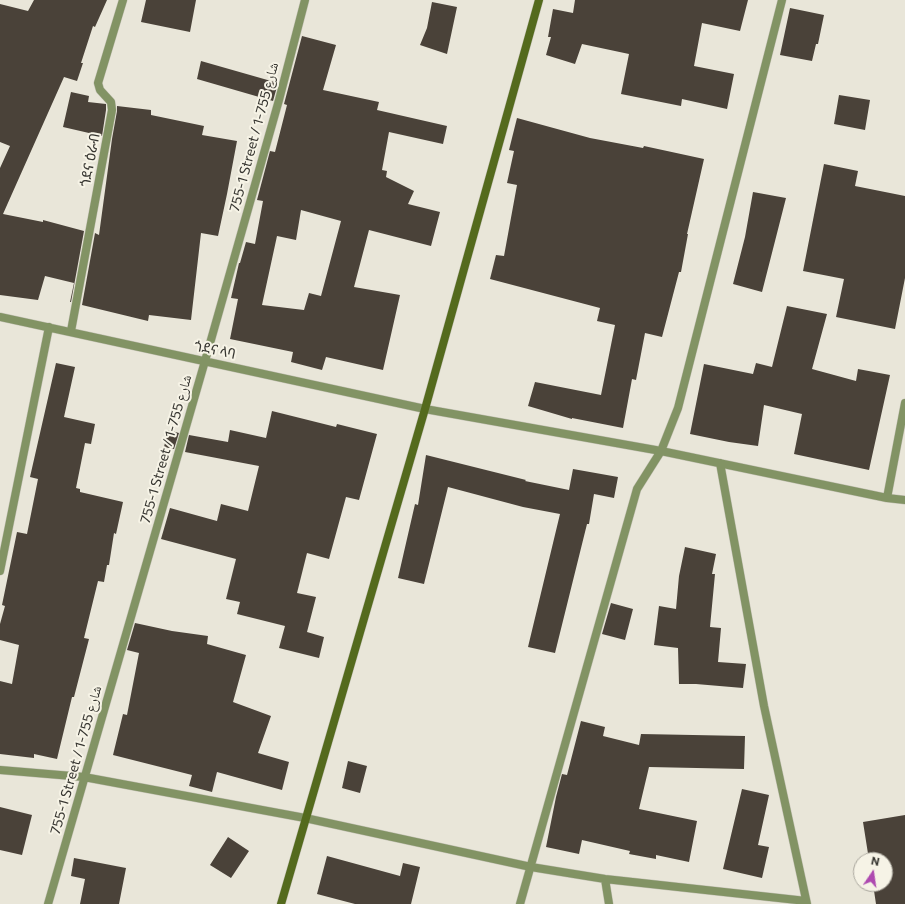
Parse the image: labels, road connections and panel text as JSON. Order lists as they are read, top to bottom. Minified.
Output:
{"streets":{"street":["755-1 Street / شارع 755-1","ጎደና ዕራብ","ጎደና ላባ"]},"crossings":[["755-1 Street / شارع 755-1","ጎደና ላባ"],["ጎደና ዕራብ","ጎደና ላባ"]],"north":"top"}
